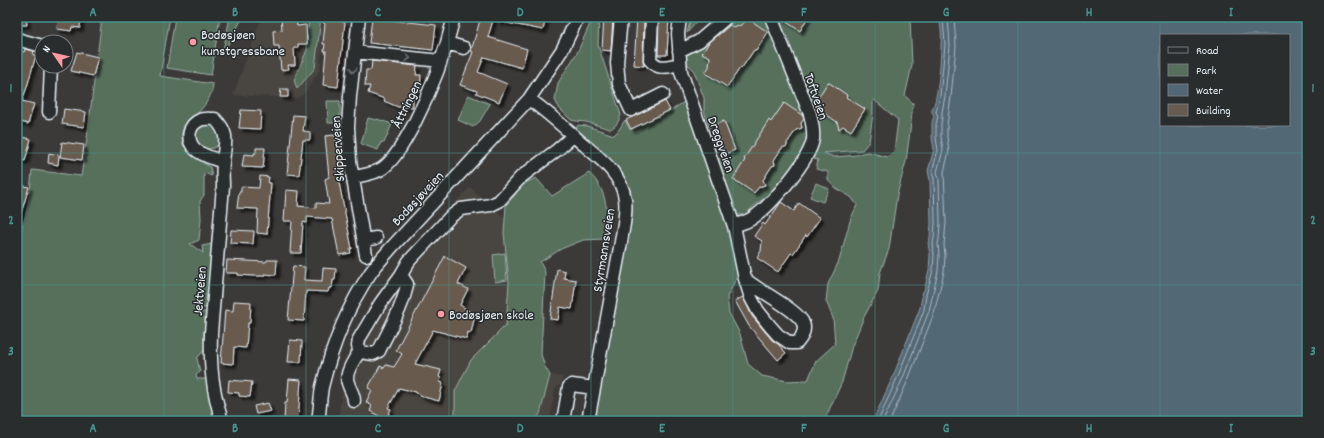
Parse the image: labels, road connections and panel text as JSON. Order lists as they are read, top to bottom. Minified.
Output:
{"streets":{"street":["Toftveien","Åttringen","Dreggveien","Skipperveien","Bodøsjøveien","Styrmannsveien","Jektveien"]},"crossings":[["Toftveien","Dreggveien"],["Åttringen","Skipperveien"],["Bodøsjøveien","Styrmannsveien"]],"one_way":["Skipperveien"],"places":["Bodøsjøen kunstgressbane","Bodøsjøen skole"],"legend":["Road","Park","Water","Building"],"north":"top left","grid":{"columns":["A","B","C","D","E","F","G","H","I"],"rows":["1","2","3"]}}
